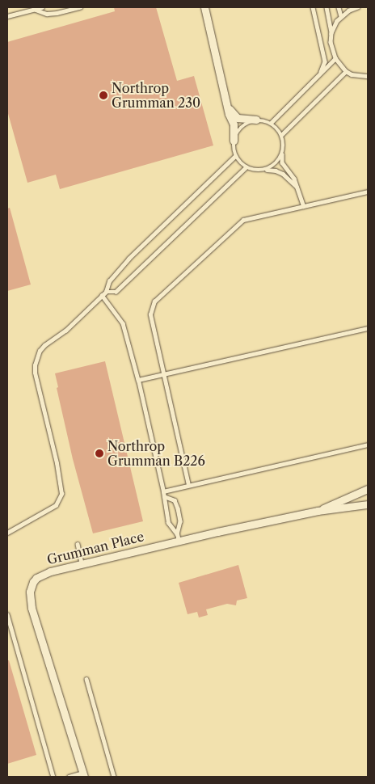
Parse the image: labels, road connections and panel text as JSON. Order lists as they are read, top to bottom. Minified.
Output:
{"streets":{"street":["Grumman Place"]},"places":["Northrop Grumman 230","Northrop Grumman B226"]}
